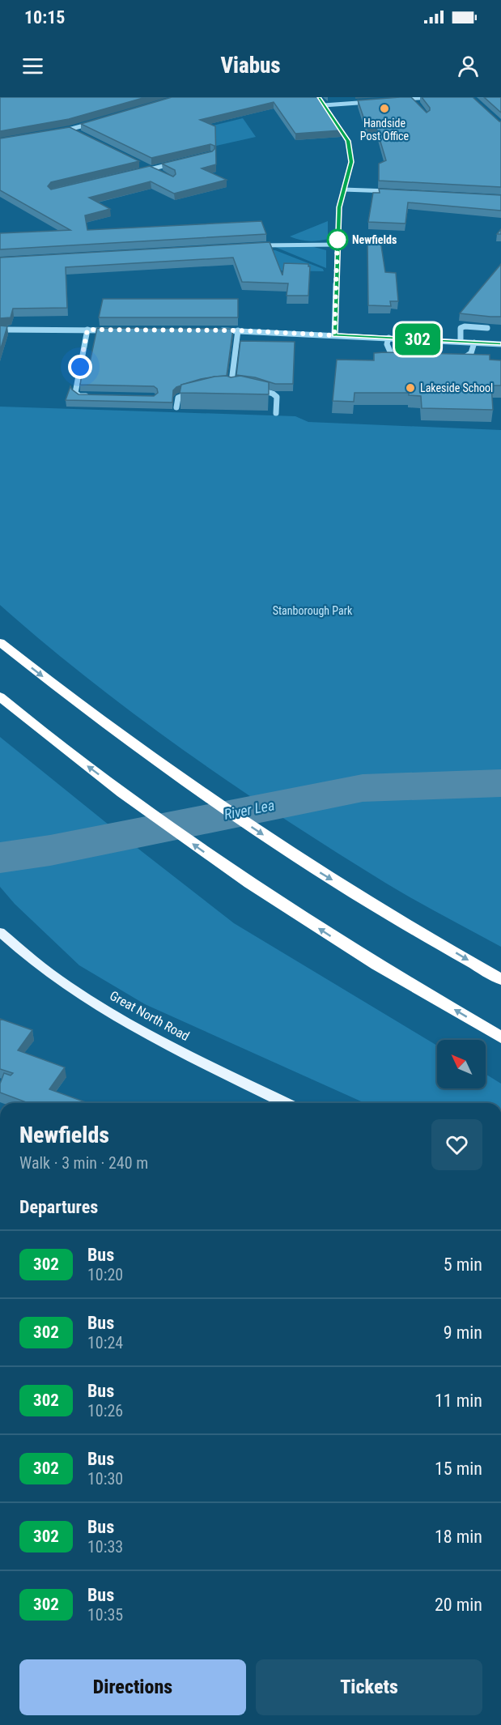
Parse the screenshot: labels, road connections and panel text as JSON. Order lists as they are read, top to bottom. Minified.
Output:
{"streets":{"main road":["Great North Road"]},"water":["River Lea"],"parks":["Stanborough Park"],"places":["Handside Post Office","Newfields","Lakeside School"],"lines":["bus line 302"],"north":"top left","page":{"status":"10:15","header":"Viabus","on_map":"302","heading":[["Newfields","Walk · 3 min · 240 m"],"Departures"],"list":[{"mark":"302","name":"Bus","note":"10:20","value":"5 min"},{"mark":"302","name":"Bus","note":"10:24","value":"9 min"},{"mark":"302","name":"Bus","note":"10:26","value":"11 min"},{"mark":"302","name":"Bus","note":"10:30","value":"15 min"},{"mark":"302","name":"Bus","note":"10:33","value":"18 min"},{"mark":"302","name":"Bus","note":"10:35","value":"20 min"}],"buttons":["Directions","Tickets"]}}
